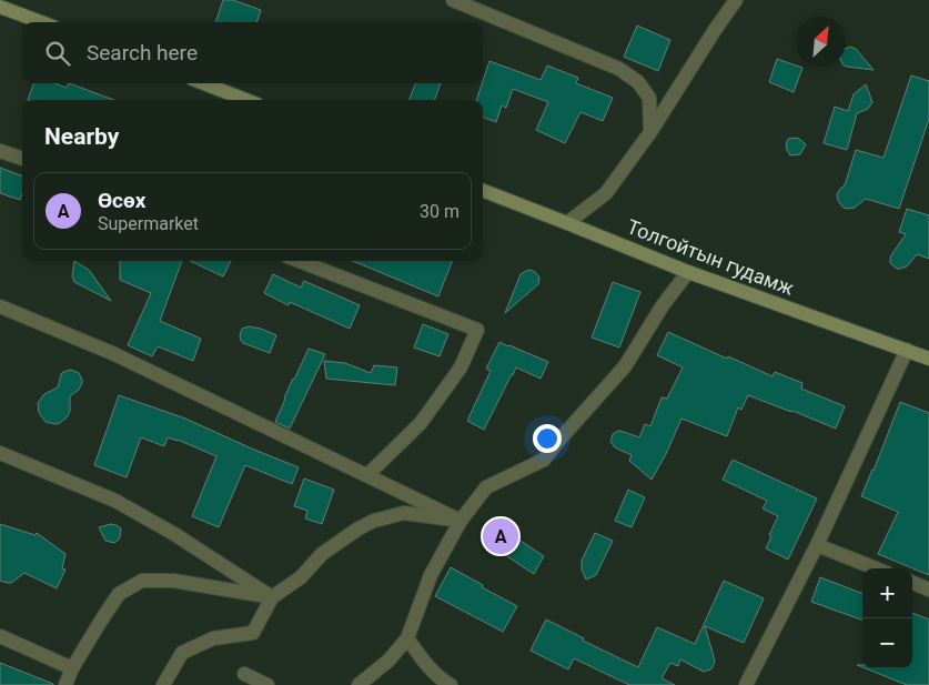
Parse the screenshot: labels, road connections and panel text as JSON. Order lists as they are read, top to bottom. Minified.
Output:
{"streets":{"main road":["Толгойтын гудамж"]},"north":"top right","page":{"search":"Search here","heading":"Nearby","list":[{"mark":"A","name":"Өсөх","note":"Supermarket","value":"30 m"}],"pins":"A","map_buttons":["+","−"]}}
